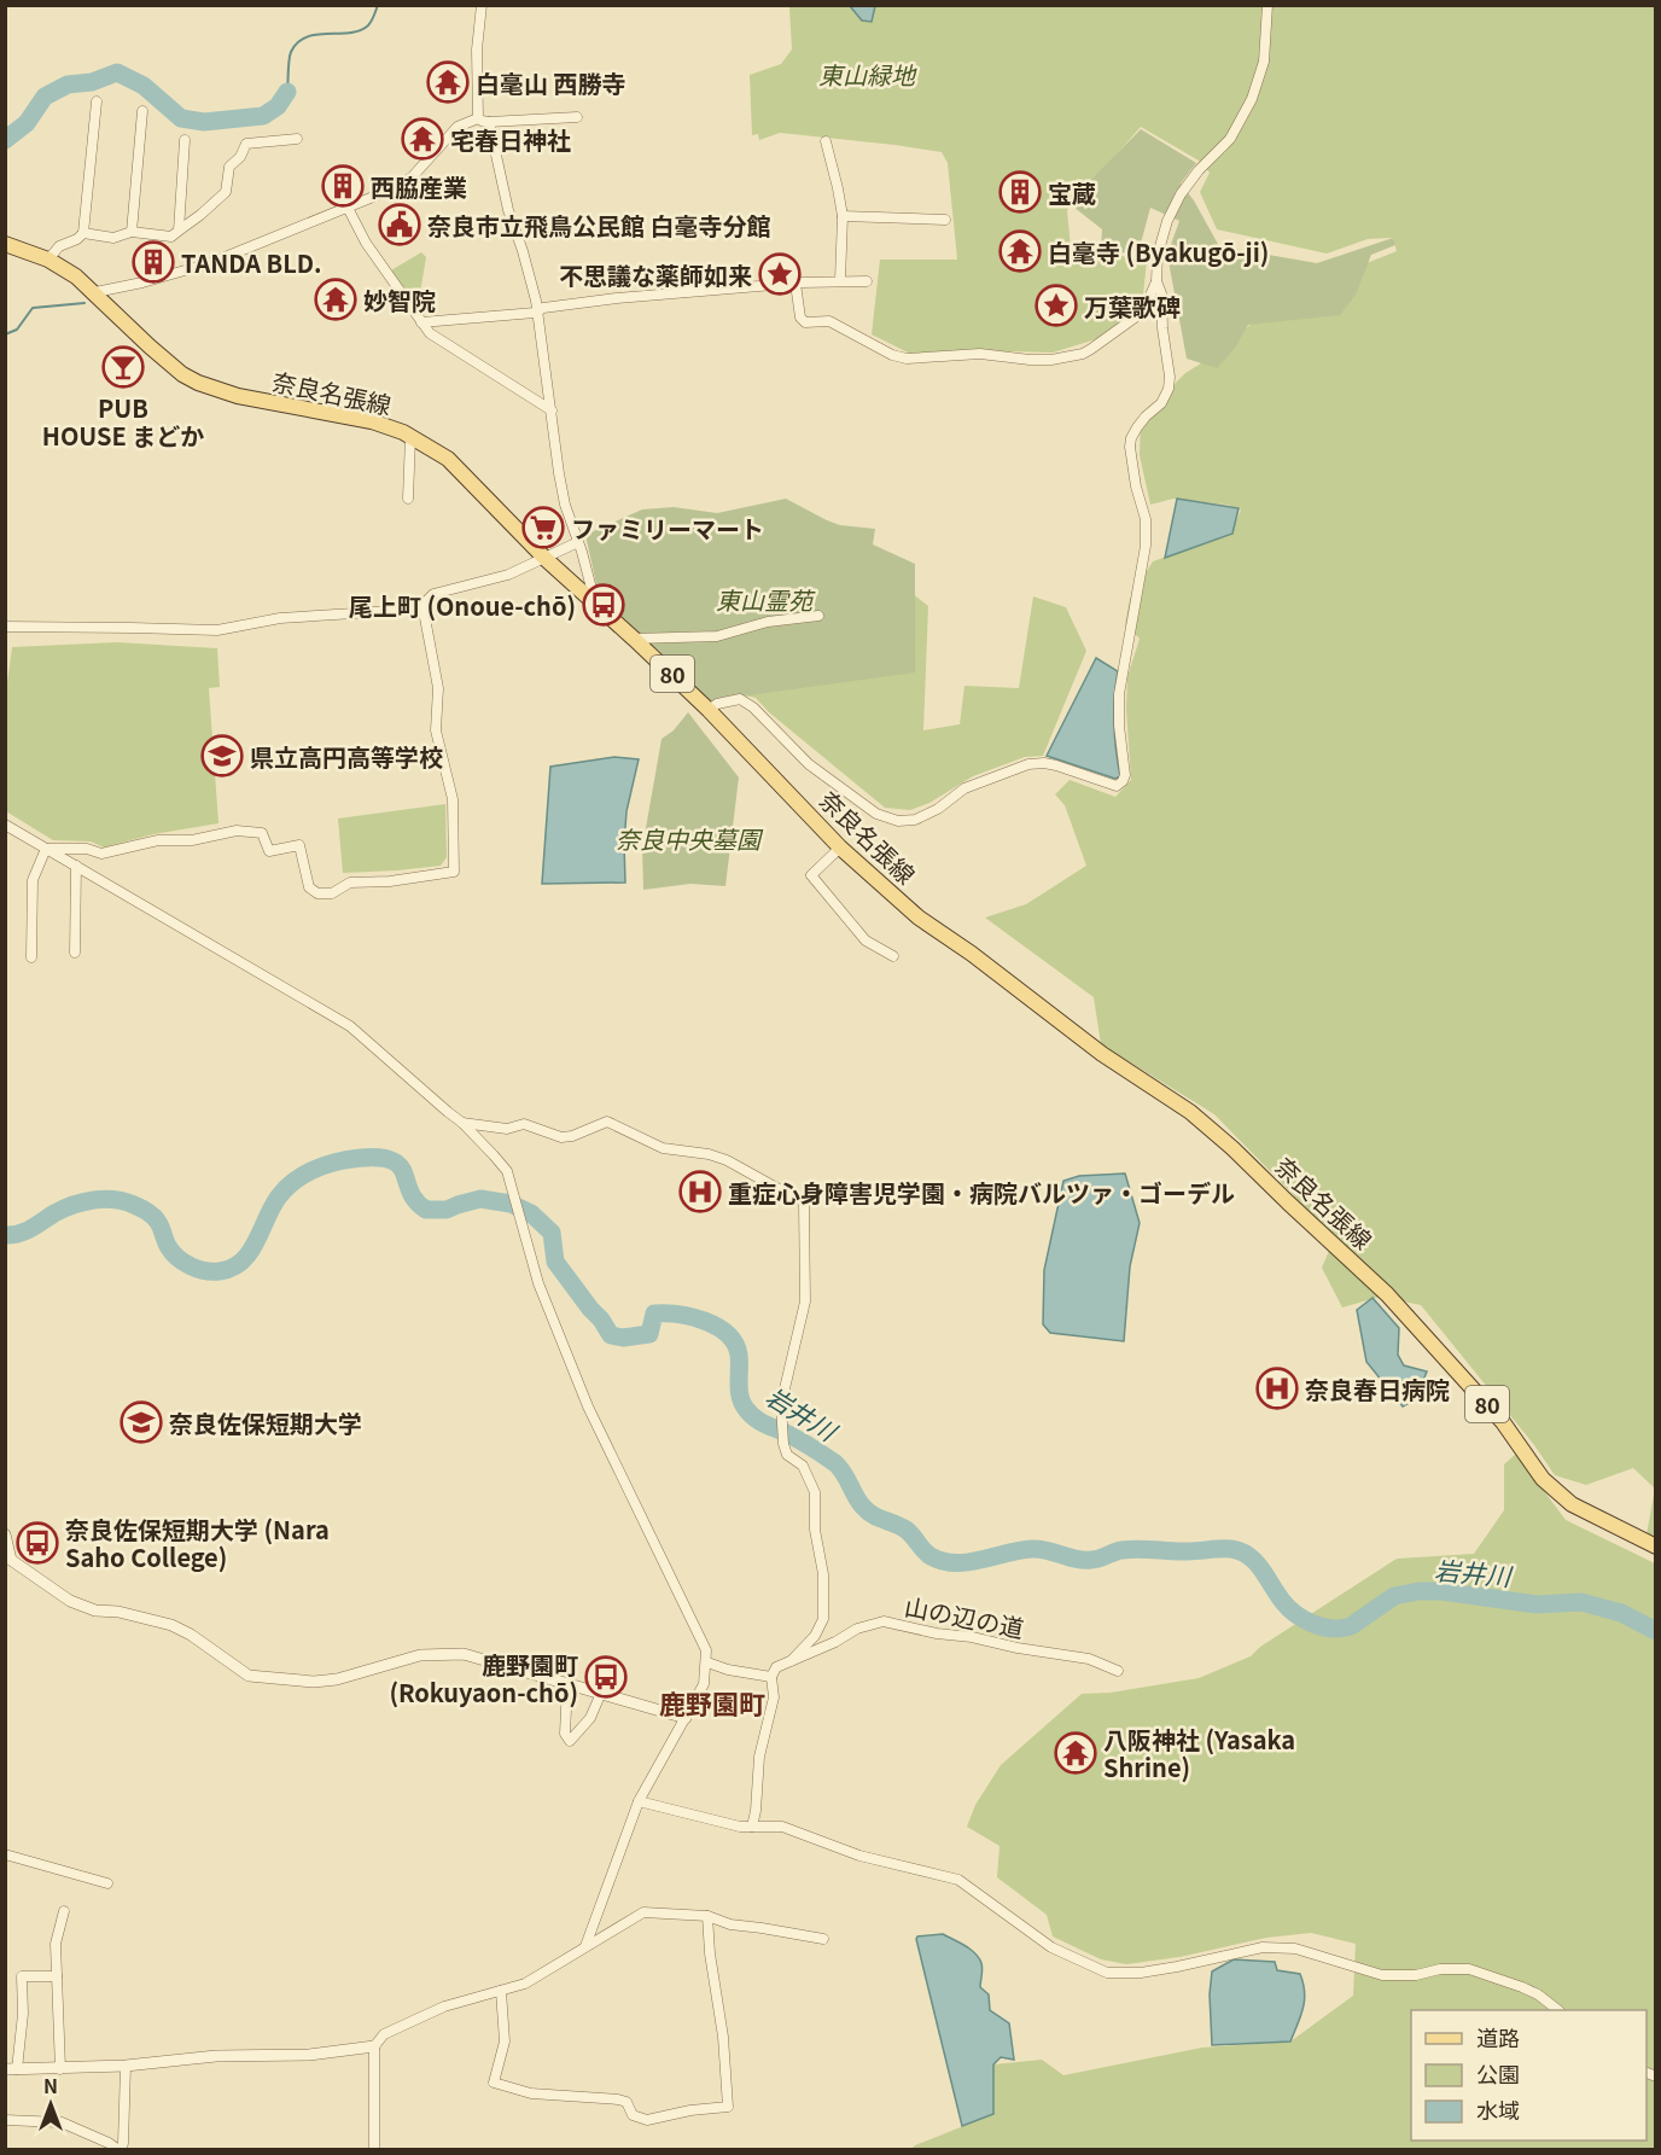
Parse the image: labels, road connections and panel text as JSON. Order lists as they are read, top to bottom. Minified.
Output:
{"streets":{"main road":["奈良名張線","80"],"street":["山の辺の道"]},"districts":["鹿野園町"],"water":["岩井川"],"parks":["東山緑地","東山霊苑","奈良中央墓園"],"places":{"temple":["白毫山 西勝寺","宅春日神社","白毫寺 (Byakugō-ji)","妙智院","八阪神社 (Yasaka Shrine)"],"building":["西脇産業","宝蔵","TANDA BLD."],"public building":["奈良市立飛鳥公民館 白毫寺分館"],"place":["不思議な薬師如来","万葉歌碑"],"bar":["PUB HOUSE まどか"],"supermarket":["ファミリーマート"],"bus stop":["尾上町 (Onoue-chō)","奈良佐保短期大学 (Nara Saho College)","鹿野園町 (Rokuyaon-chō)"],"school or university":["県立高円高等学校","奈良佐保短期大学"],"hospital":["重症心身障害児学園・病院バルツァ・ゴーデル","奈良春日病院"]},"legend":["道路","公園","水域"],"north":"top"}
